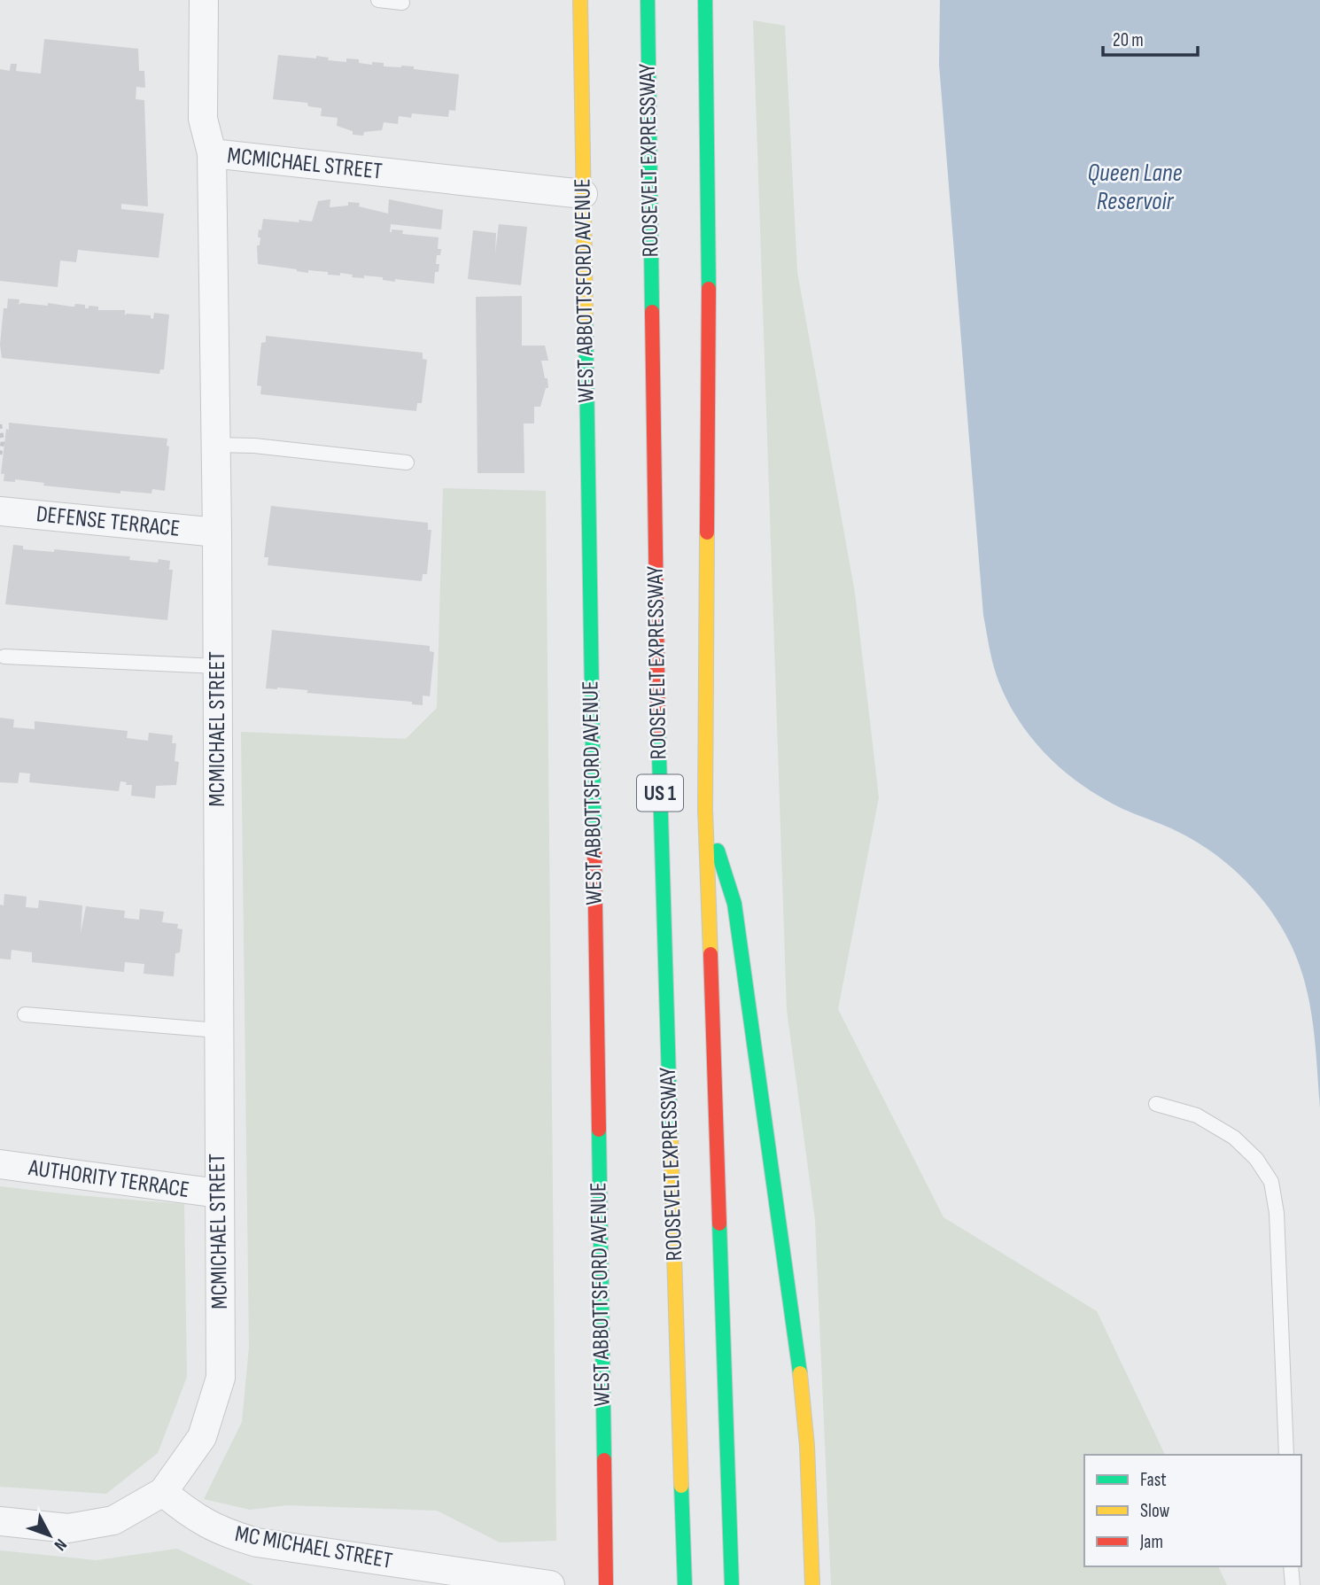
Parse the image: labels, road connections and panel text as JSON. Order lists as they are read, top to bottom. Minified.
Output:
{"streets":{"main road":["ROOSEVELT EXPRESSWAY","WEST ABBOTTSFORD AVENUE","US 1"],"street":["MCMICHAEL STREET","DEFENSE TERRACE","AUTHORITY TERRACE","MC MICHAEL STREET"]},"crossings":[["MCMICHAEL STREET","WEST ABBOTTSFORD AVENUE"],["MCMICHAEL STREET","DEFENSE TERRACE"],["MCMICHAEL STREET","AUTHORITY TERRACE"],["MCMICHAEL STREET","MC MICHAEL STREET"]],"water":["Queen Lane Reservoir"],"legend":["Fast","Slow","Jam"],"scale_bar":"20 m","north":"bottom right"}
